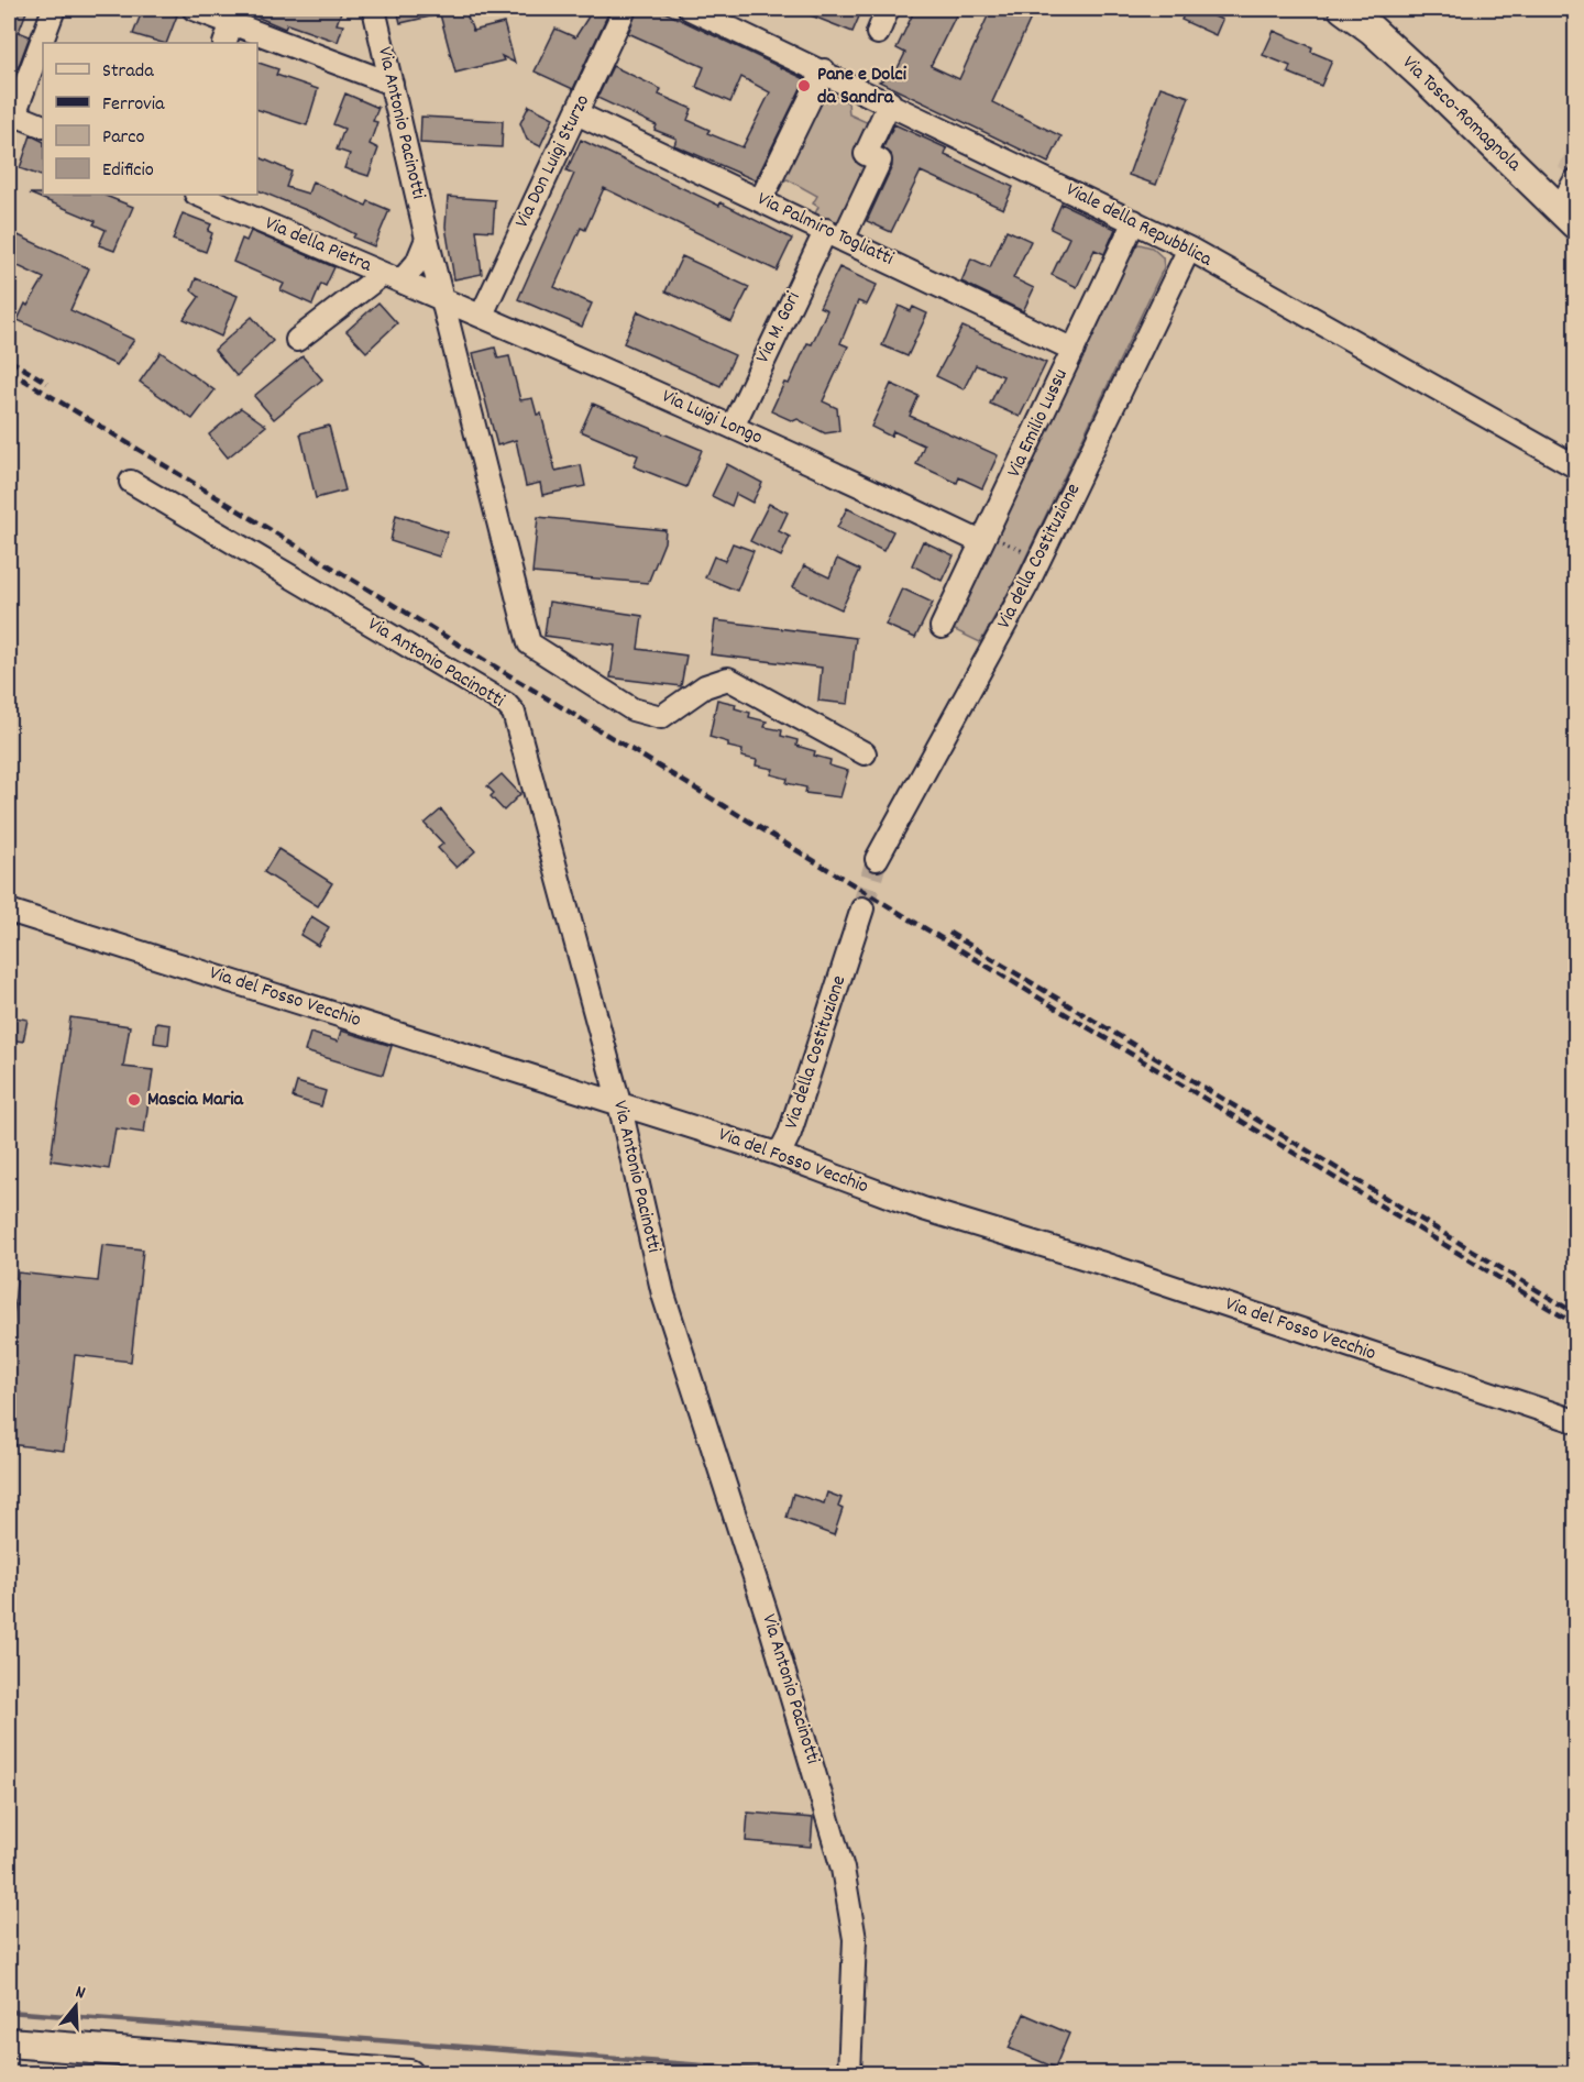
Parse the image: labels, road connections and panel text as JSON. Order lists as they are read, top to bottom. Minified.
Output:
{"streets":{"main road":["Via Tosco-Romagnola"],"street":["Via Antonio Pacinotti","Via Don Luigi Sturzo","Viale della Repubblica","Via Palmiro Togliatti","Via della Pietra","Via M. Gori","Via Luigi Longo","Via Emilio Lussu","Via della Costituzione","Via del Fosso Vecchio"]},"crossings":[["Via Antonio Pacinotti","Via della Pietra"],["Via Antonio Pacinotti","Via Luigi Longo"],["Via Antonio Pacinotti","Via del Fosso Vecchio"],["Via Don Luigi Sturzo","Via Palmiro Togliatti"],["Via Don Luigi Sturzo","Via Luigi Longo"],["Viale della Repubblica","Via M. Gori"],["Viale della Repubblica","Via Emilio Lussu"],["Viale della Repubblica","Via della Costituzione"],["Via Palmiro Togliatti","Via M. Gori"],["Via Palmiro Togliatti","Via Emilio Lussu"],["Via della Pietra","Via Luigi Longo"],["Via M. Gori","Via Luigi Longo"],["Via Luigi Longo","Via Emilio Lussu"],["Via della Costituzione","Via del Fosso Vecchio"]],"places":["Pane e Dolci da Sandra","Mascia Maria"],"legend":["Strada","Ferrovia","Parco","Edificio"],"north":"top"}
